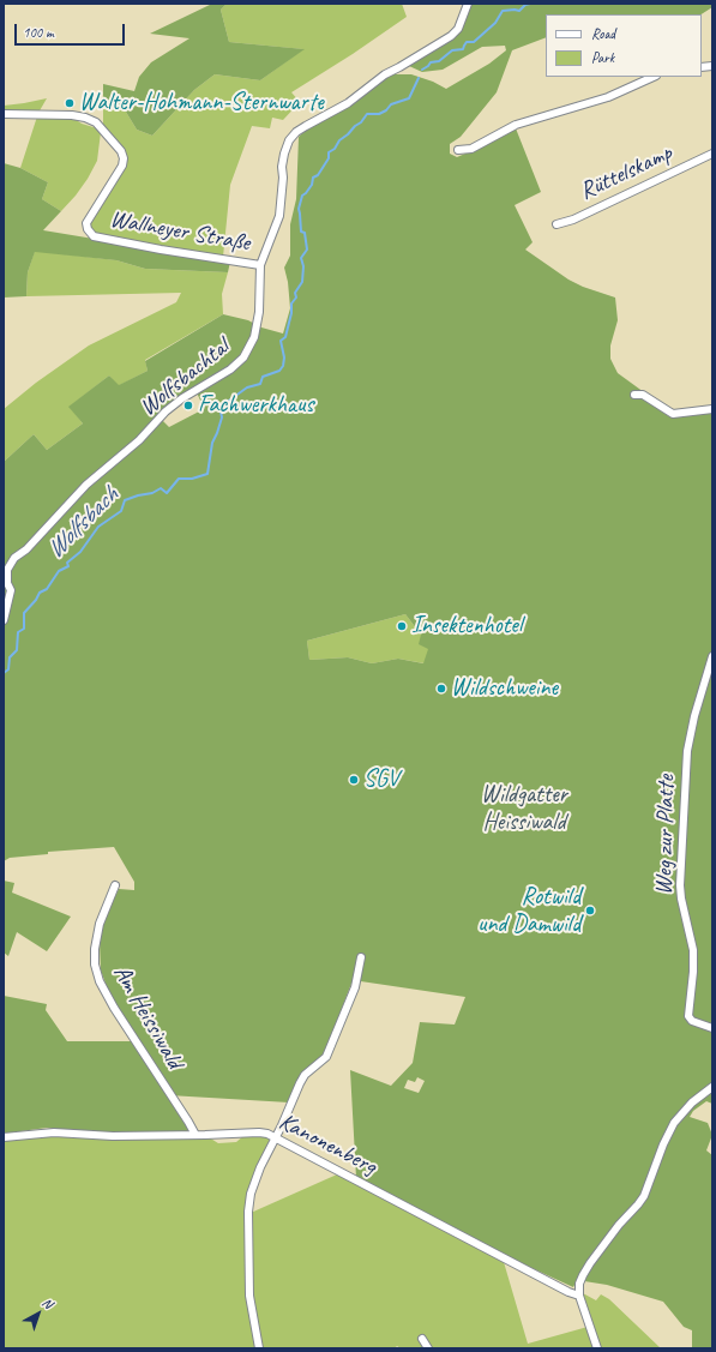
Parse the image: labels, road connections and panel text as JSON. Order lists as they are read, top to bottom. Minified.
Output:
{"streets":{"street":["Rüttelskamp","Wallneyer Straße","Wolfsbachtal","Weg zur Platte","Am Heissiwald","Kanonenberg"]},"crossings":[["Wallneyer Straße","Wolfsbachtal"],["Am Heissiwald","Kanonenberg"]],"water":["Wolfsbach"],"parks":["Wildgatter Heissiwald"],"places":["Walter-Hohmann-Sternwarte","Fachwerkhaus","Insektenhotel","Wildschweine","SGV","Rotwild und Damwild"],"legend":["Road","Park"],"scale_bar":"100 m","north":"top right"}
